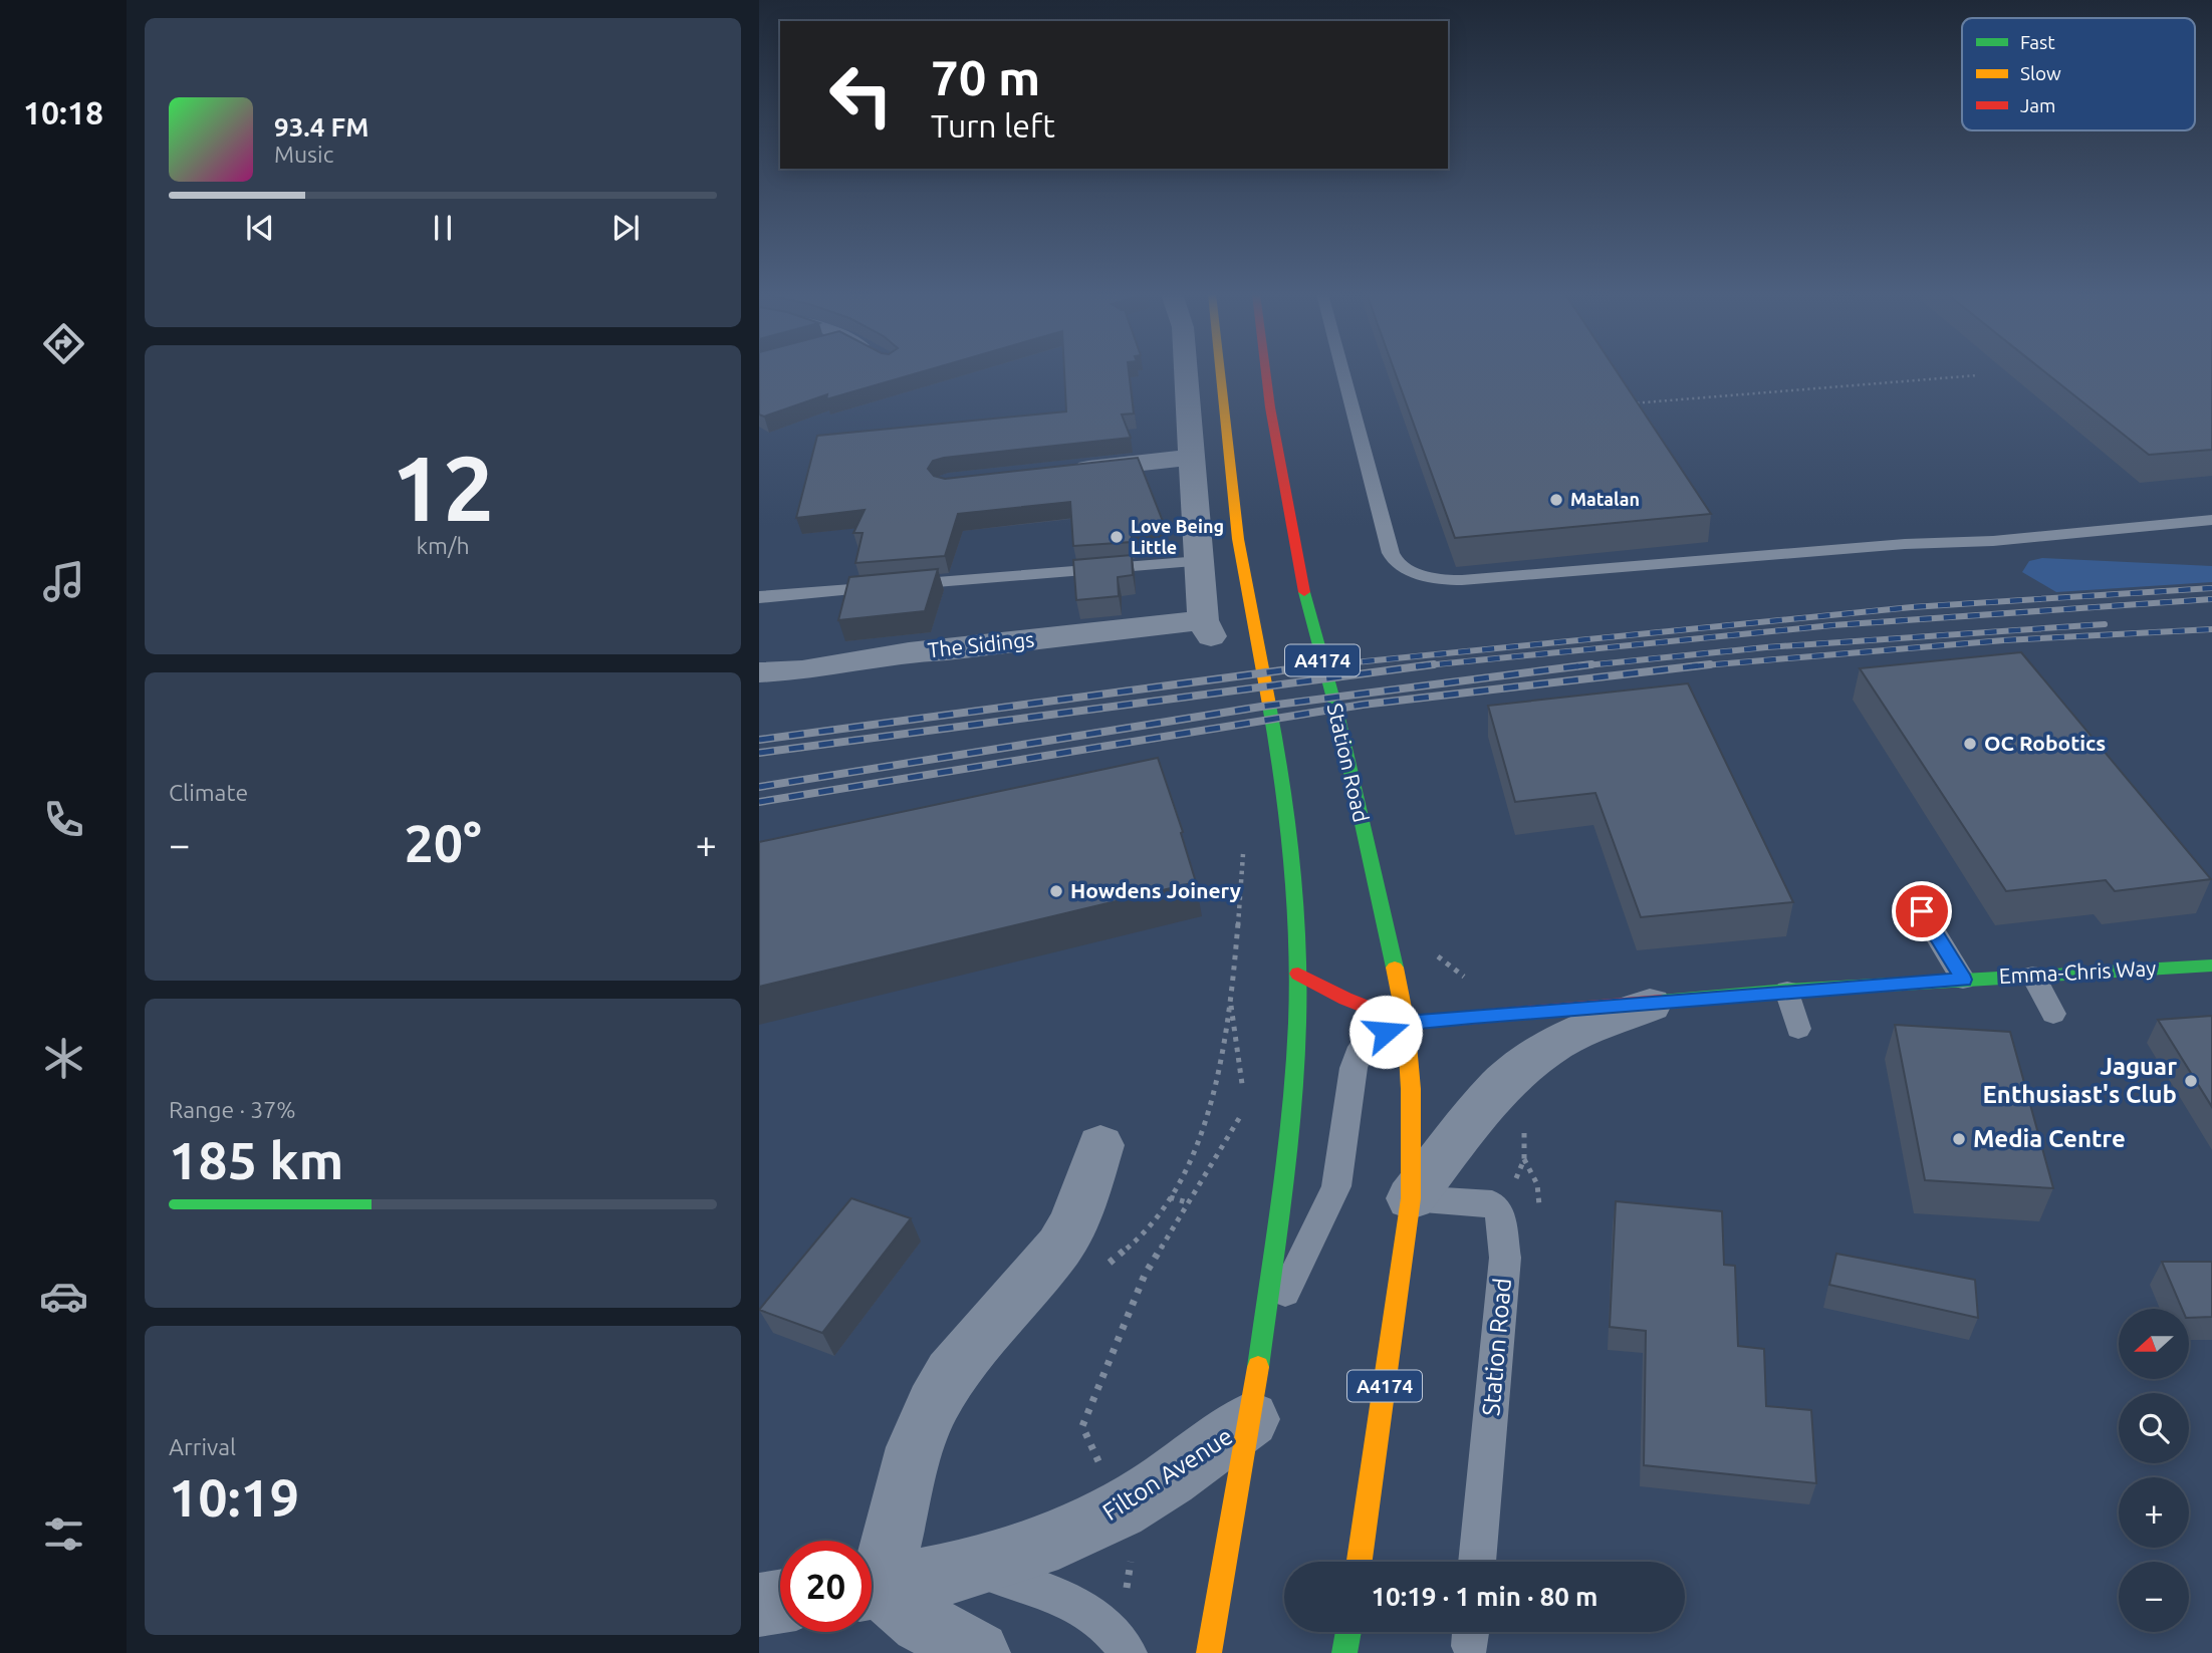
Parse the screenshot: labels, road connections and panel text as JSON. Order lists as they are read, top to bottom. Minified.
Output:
{"streets":{"main road":["A4174","Station Road","Emma-Chris Way"],"street":["The Sidings","Filton Avenue"]},"crossings":[["A4174","Filton Avenue"],["Station Road","Emma-Chris Way"]],"places":["Matalan","Love Being Little","OC Robotics","Howdens Joinery","Jaguar Enthusiast's Club","Media Centre"],"legend":["Fast","Slow","Jam"],"north":"left","page":{"tabs":"10:18","turn":["70 m","Turn left"],"song":["93.4 FM","Music"],"tile":[["12","km/h"],"Climate",["Range · 37%","185 km"],["Arrival","10:19"]],"heat":["−","20°","+"],"map_buttons":["+","−"],"limit":"20","trip":"10:19 · 1 min · 80 m"}}
